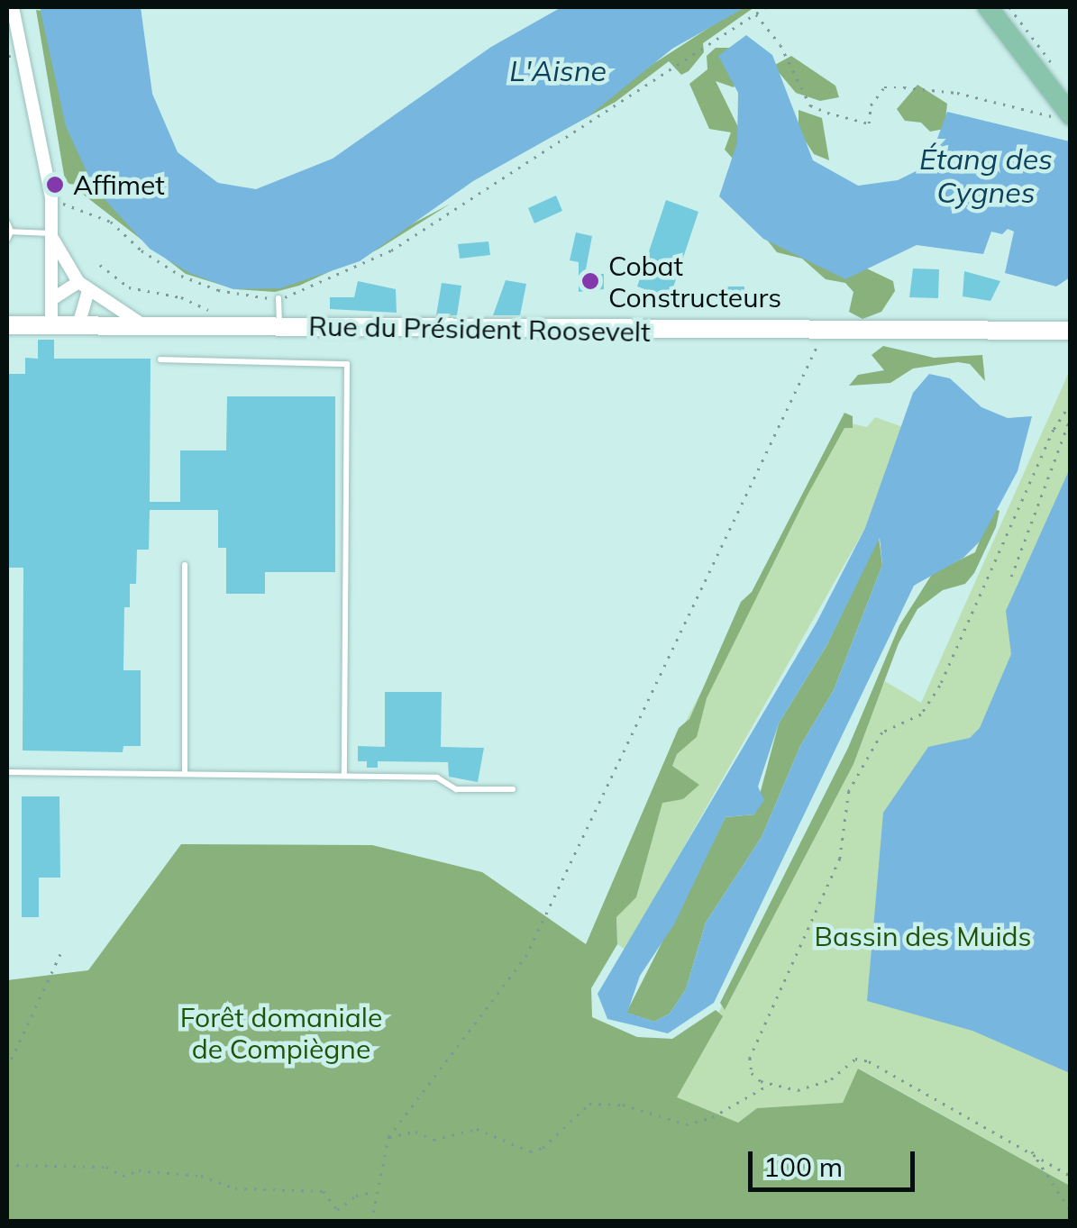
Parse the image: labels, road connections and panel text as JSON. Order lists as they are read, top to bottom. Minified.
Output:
{"streets":{"street":["Rue du Président Roosevelt"]},"water":["L'Aisne","Étang des Cygnes"],"parks":["Bassin des Muids","Forêt domaniale de Compiègne"],"places":["Affimet","Cobat Constructeurs"],"scale_bar":"100 m"}
